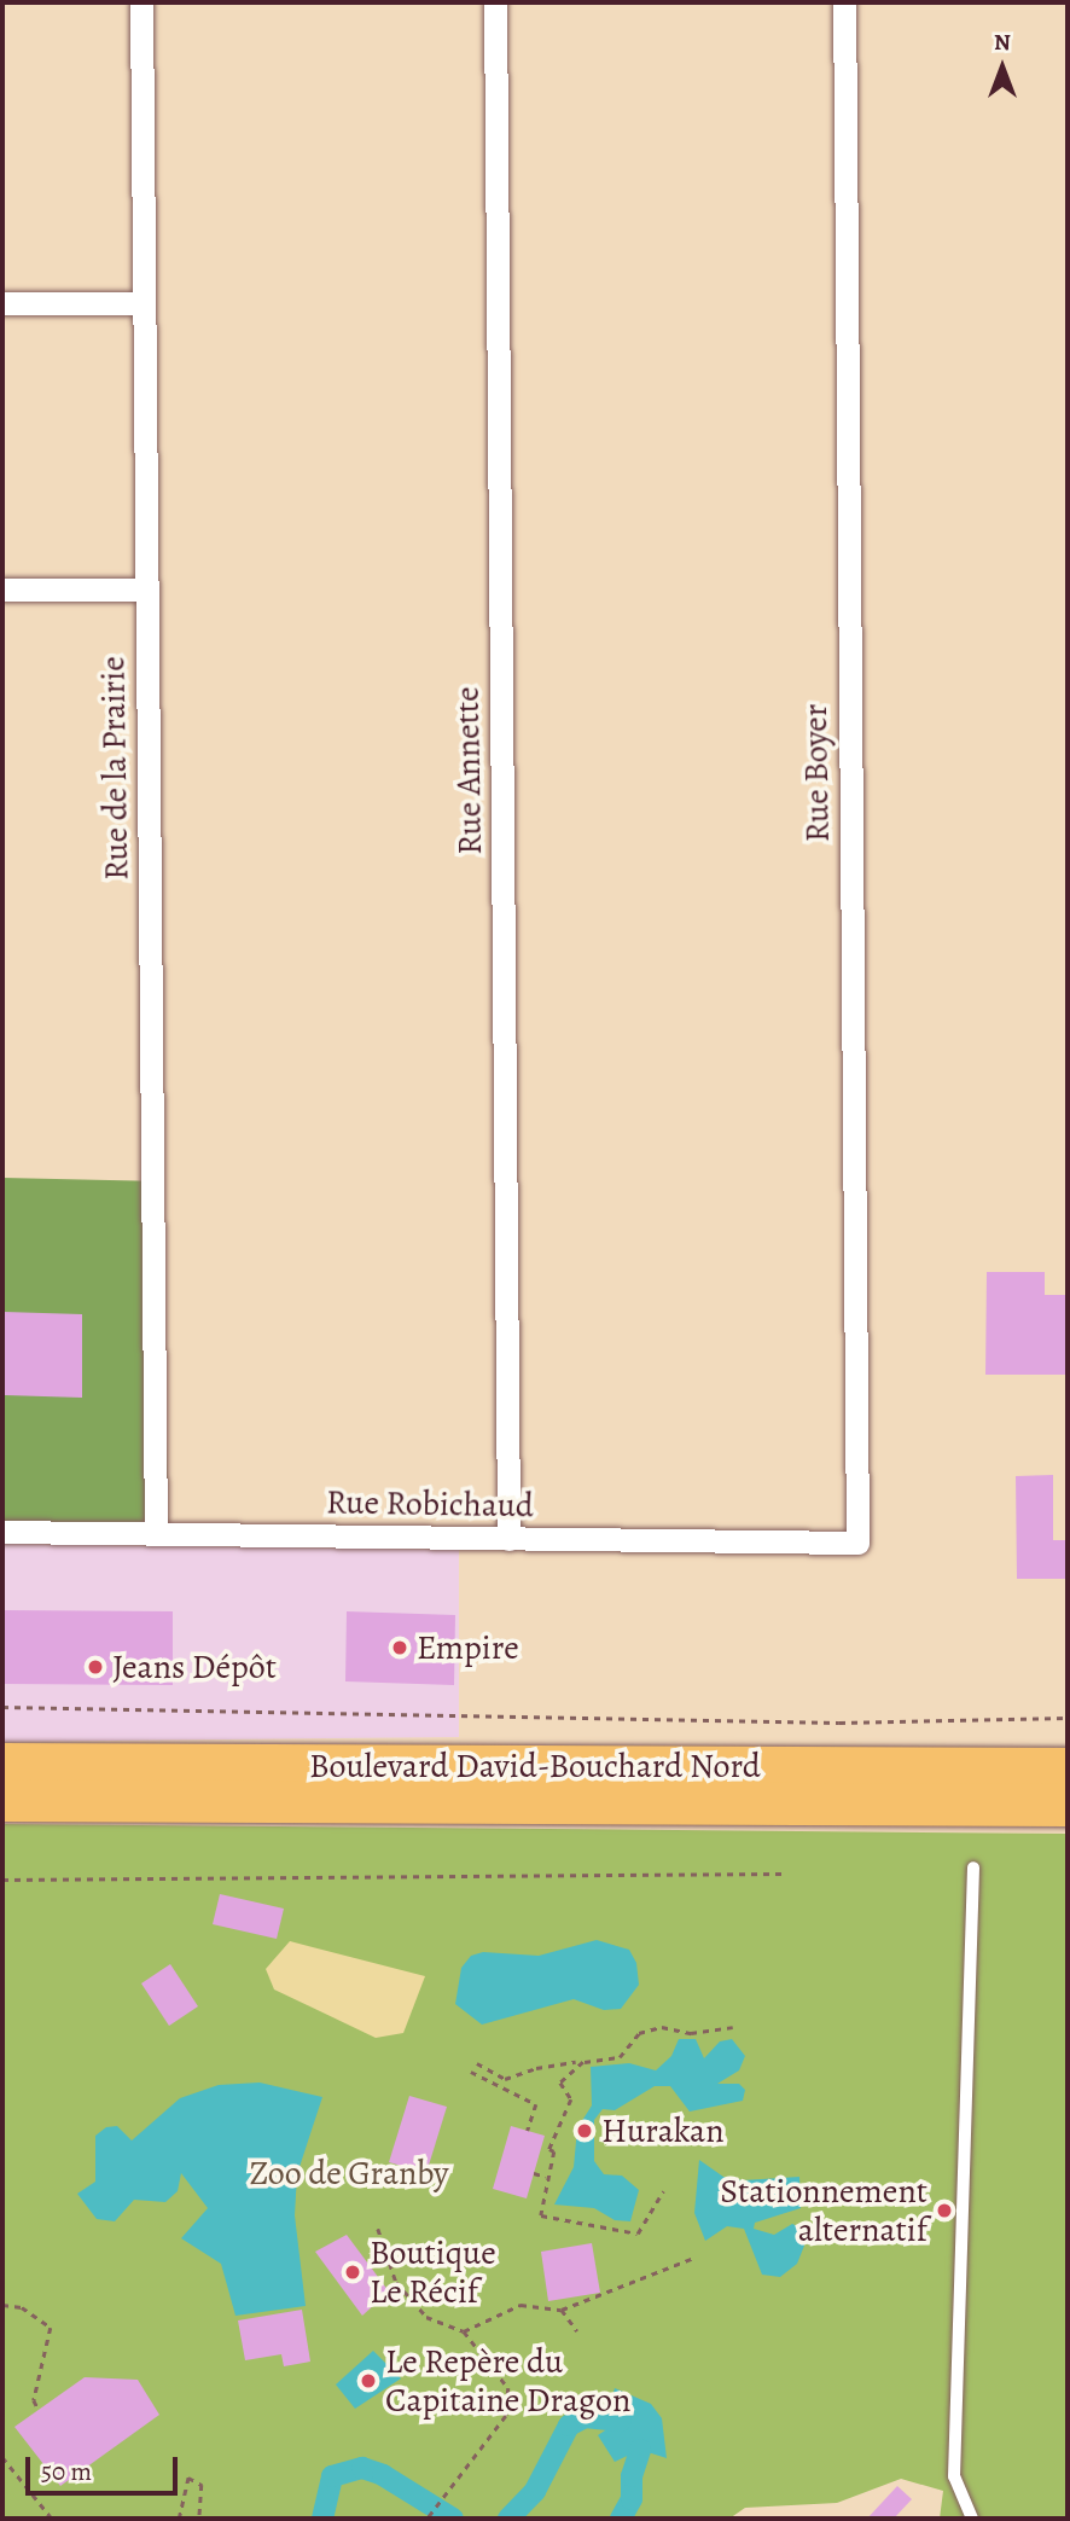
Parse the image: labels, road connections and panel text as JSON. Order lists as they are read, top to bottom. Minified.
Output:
{"streets":{"highway":["Boulevard David-Bouchard Nord"],"street":["Rue de la Prairie","Rue Annette","Rue Boyer","Rue Robichaud"]},"crossings":[["Rue de la Prairie","Rue Robichaud"],["Rue Annette","Rue Robichaud"],["Rue Boyer","Rue Robichaud"]],"parks":["Zoo de Granby"],"places":["Empire","Jeans Dépôt","Hurakan","Stationnement alternatif","Boutique Le Récif","Le Repère du Capitaine Dragon"],"scale_bar":"50 m","north":"top"}
